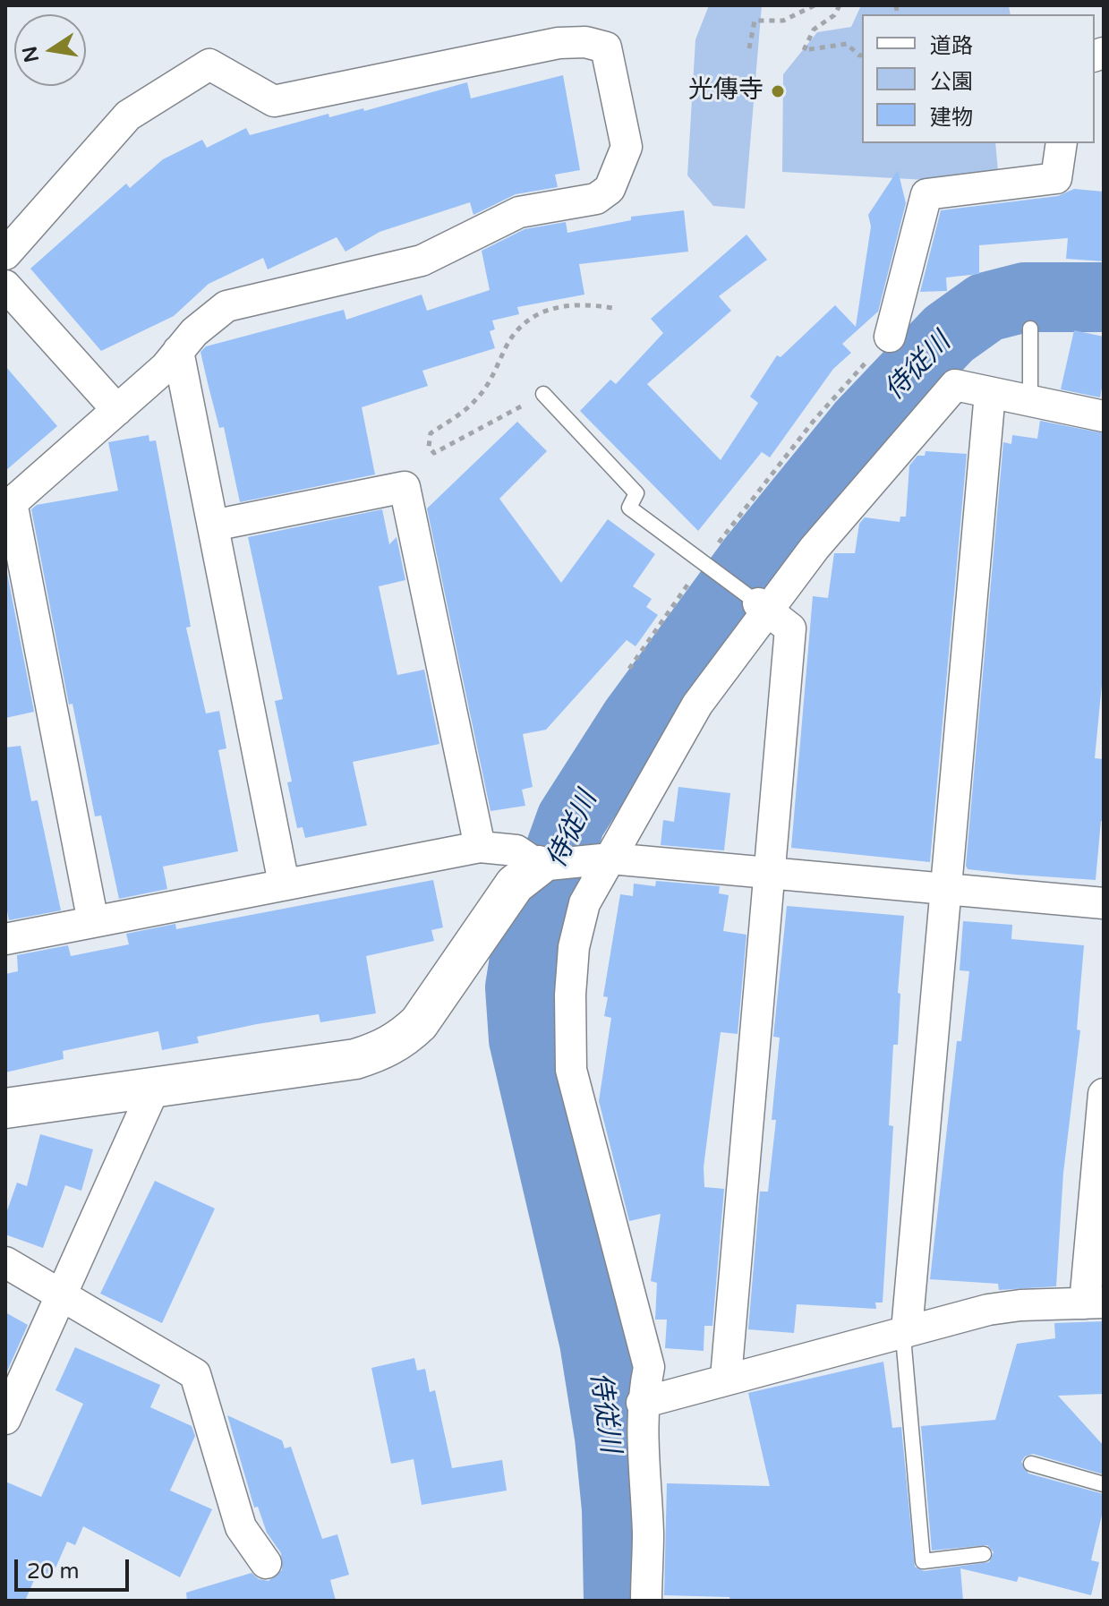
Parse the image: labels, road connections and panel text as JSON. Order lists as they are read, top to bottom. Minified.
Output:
{"water":["侍従川"],"places":["光傳寺"],"legend":["道路","公園","建物"],"scale_bar":"20 m","north":"left"}
